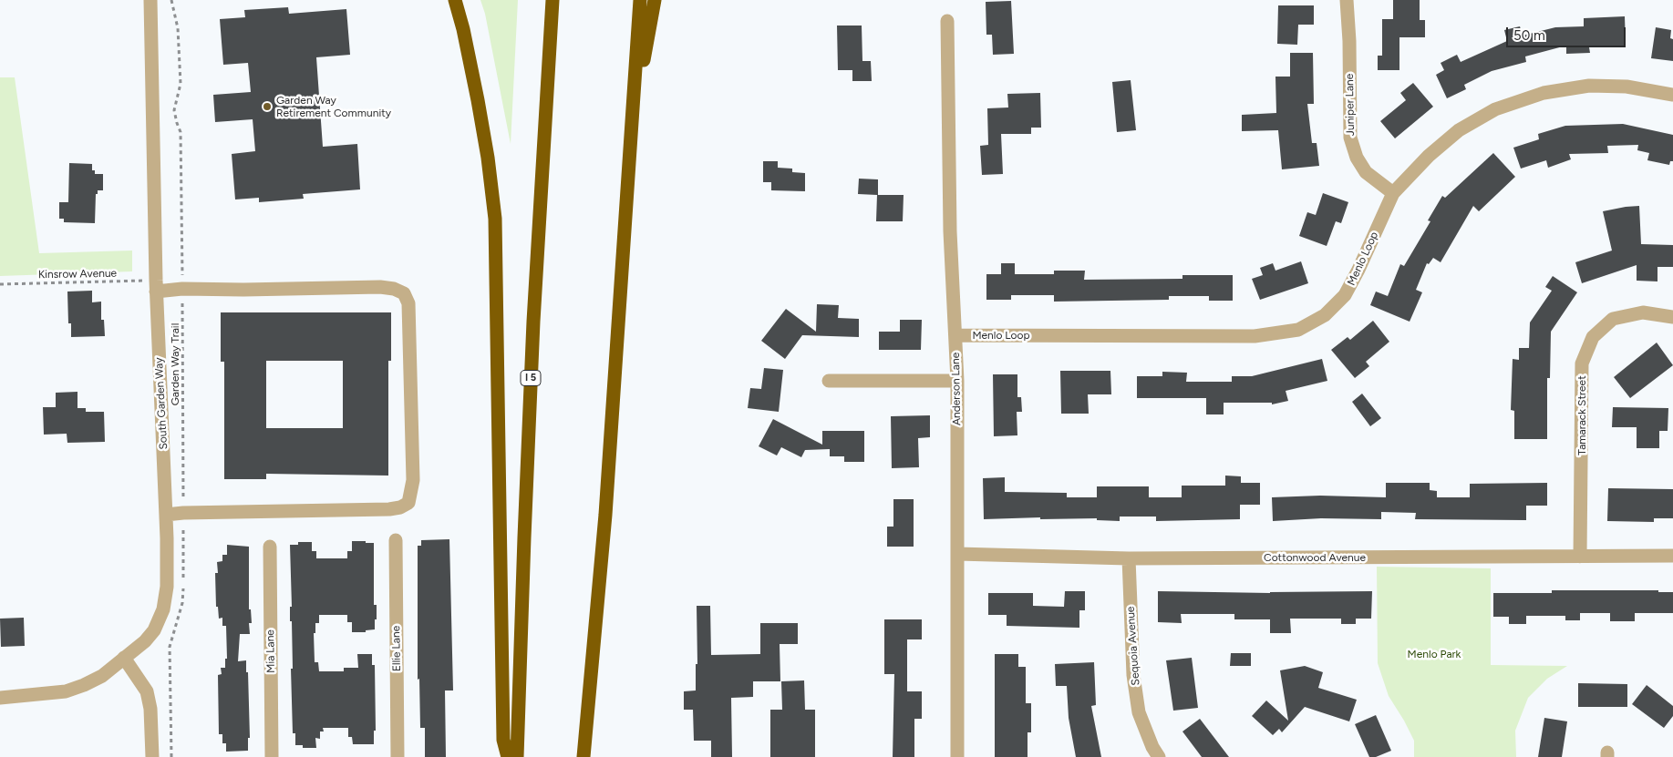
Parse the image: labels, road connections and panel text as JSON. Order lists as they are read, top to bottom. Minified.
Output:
{"streets":{"highway":["I 5"],"street":["Juniper Lane","Menlo Loop","Anderson Lane","South Garden Way","Tamarack Street","Cottonwood Avenue","Sequoia Avenue","Ellie Lane","Mia Lane"],"path":["Kinsrow Avenue","Garden Way Trail"]},"crossings":[["Juniper Lane","Menlo Loop"],["Menlo Loop","Anderson Lane"],["Kinsrow Avenue","South Garden Way"],["Anderson Lane","Cottonwood Avenue"],["Tamarack Street","Cottonwood Avenue"],["Cottonwood Avenue","Sequoia Avenue"]],"parks":["Menlo Park"],"places":["Garden Way Retirement Community"],"scale_bar":"50 m"}
